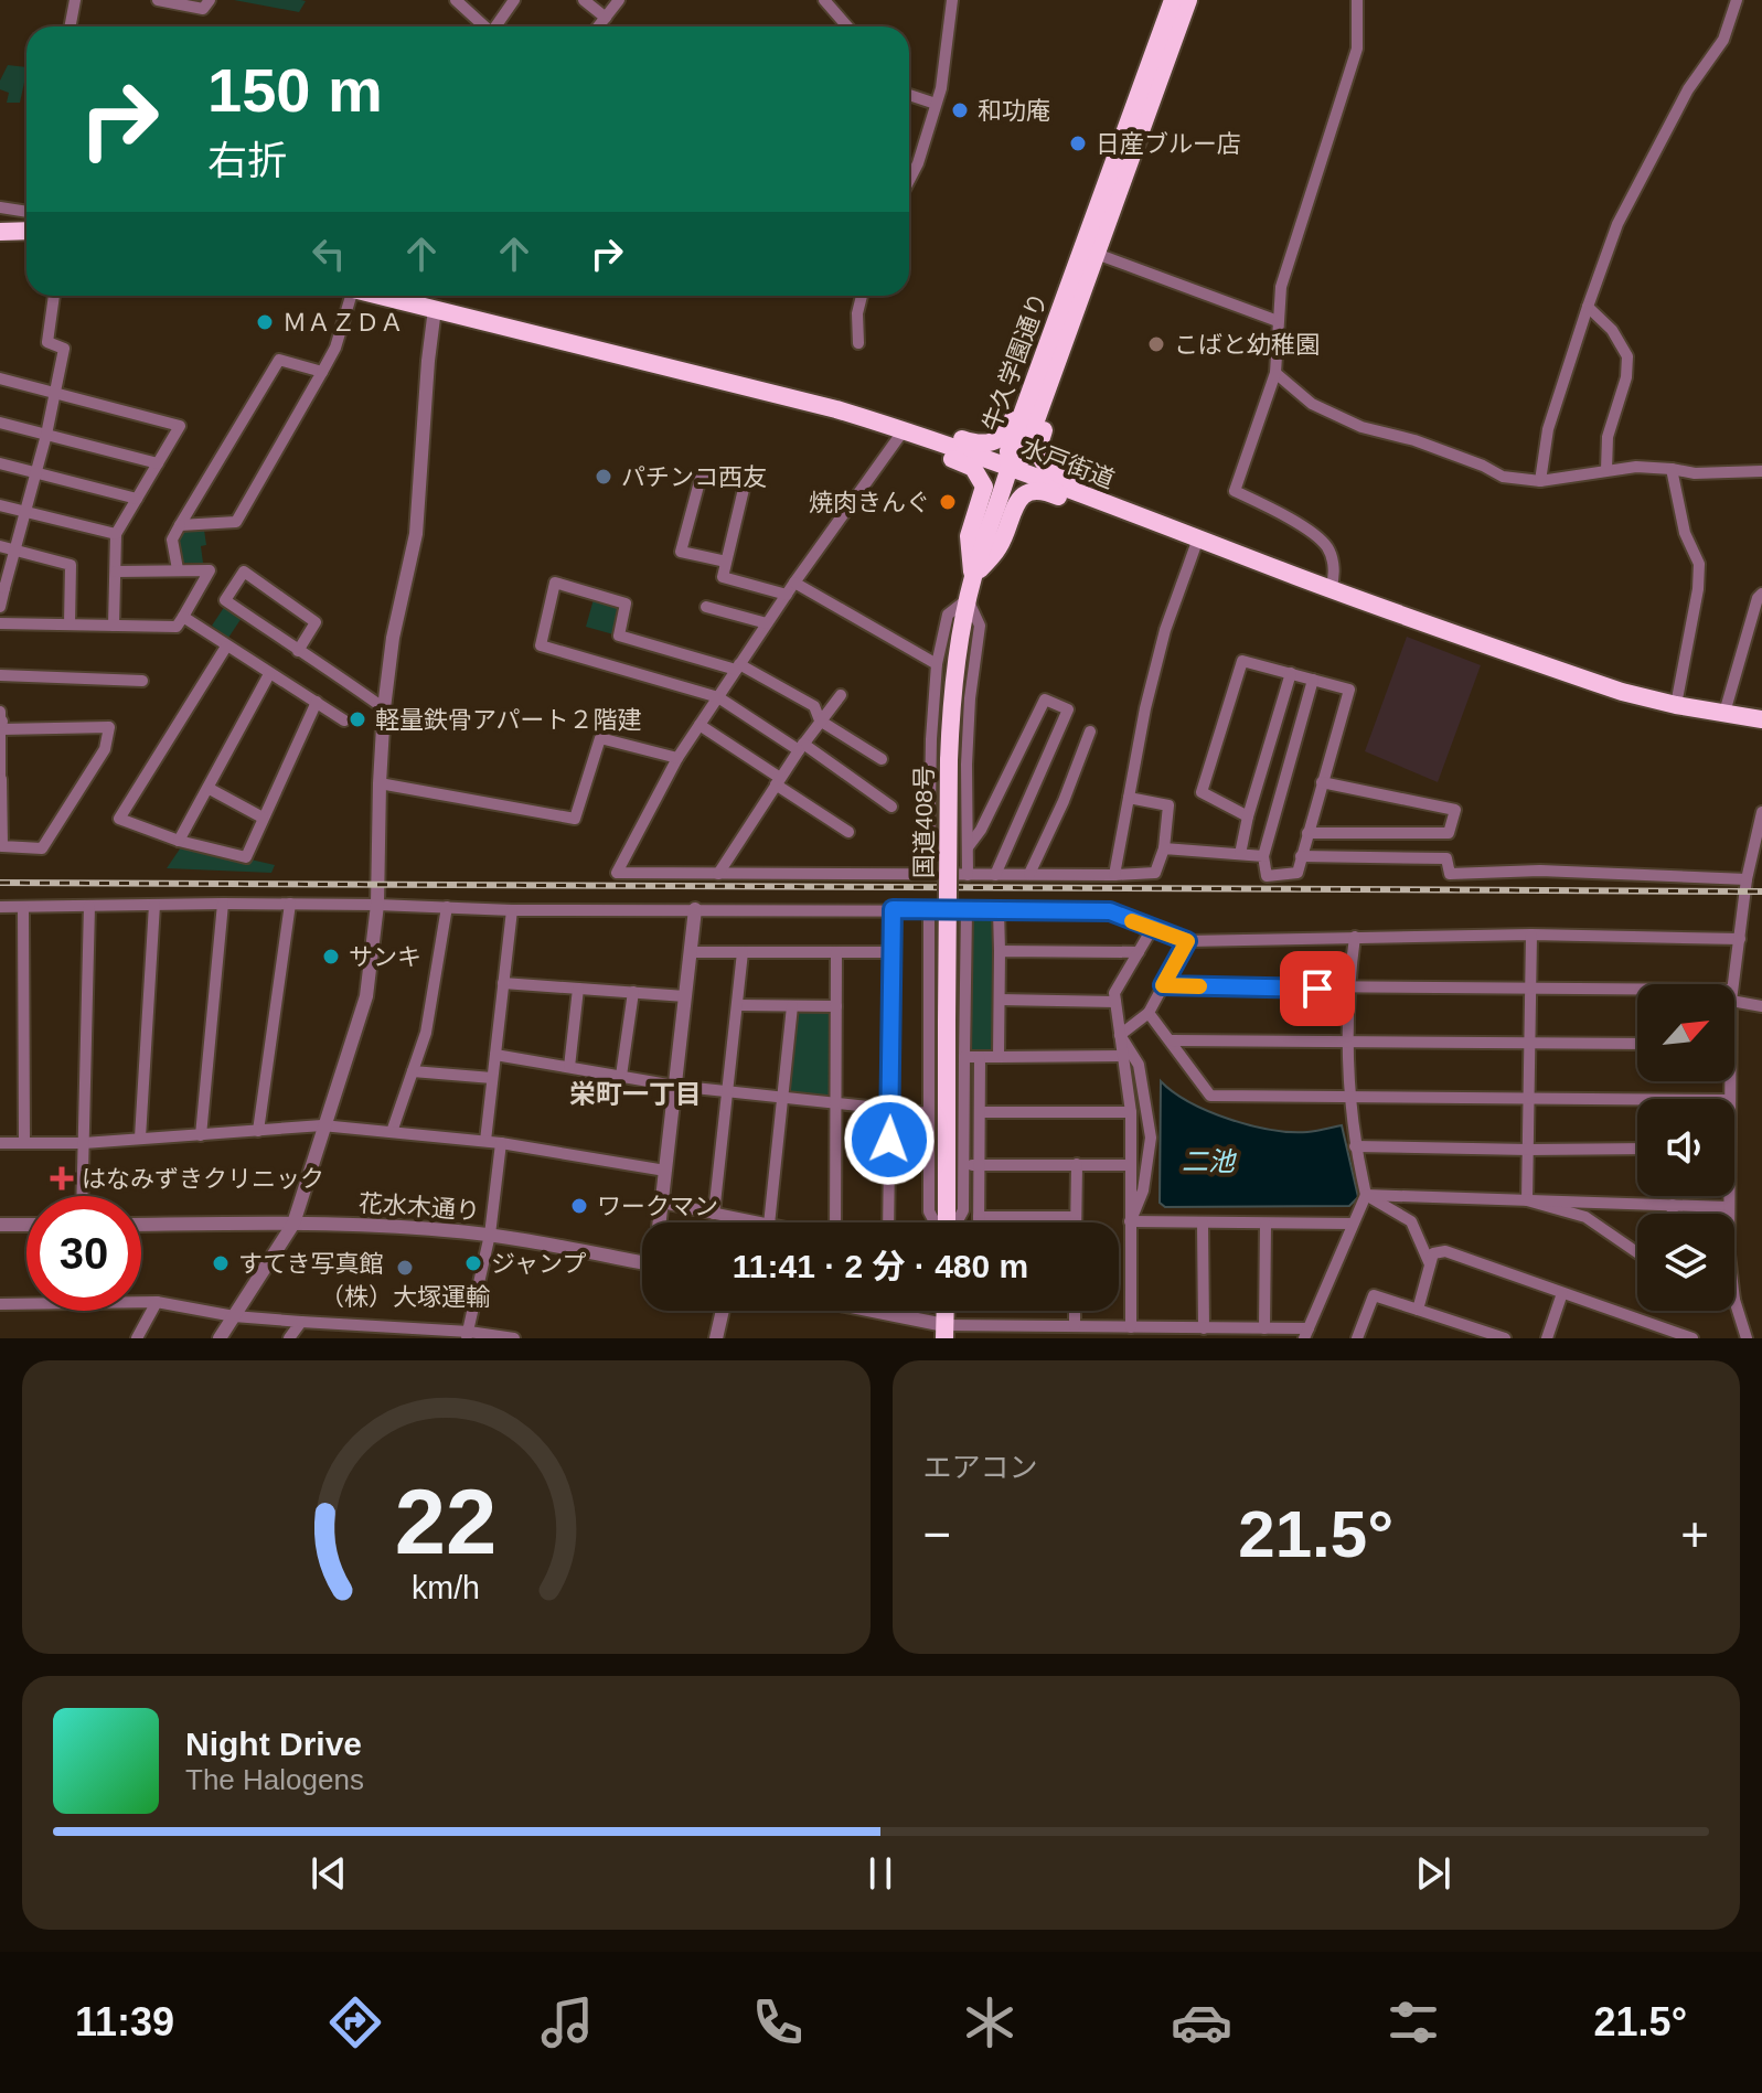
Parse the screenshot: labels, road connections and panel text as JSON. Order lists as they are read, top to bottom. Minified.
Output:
{"streets":{"highway":["牛久学園通り","水戸街道","国道408号"],"street":["花水木通り"]},"crossings":[["牛久学園通り","水戸街道"],["牛久学園通り","国道408号"],["水戸街道","国道408号"]],"districts":["栄町一丁目"],"water":["二池"],"places":{"other":["和功庵","日産ブルー店","ＭＡＺＤＡ","こばと幼稚園","パチンコ西友","焼肉きんぐ","軽量鉄骨アパート２階建","サンキ","ワークマン","すてき写真館","ジャンプ","（株）大塚運輸"],"health":["はなみずきクリニック"]},"north":"top right","page":{"turn":["150 m","右折"],"limit":"30","trip":"11:41 · 2 分 · 480 m","tile":"エアコン","heat":["−","21.5°","+"],"song":["Night Drive","The Halogens"],"tabs":["11:39","21.5°"],"gauge":["22","km/h"]}}
